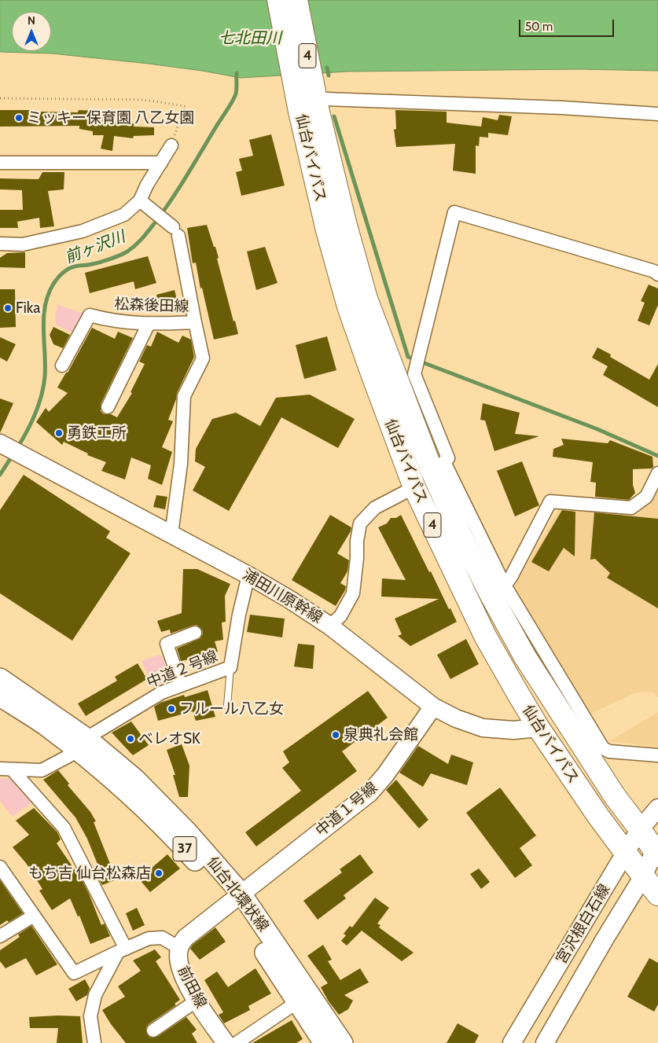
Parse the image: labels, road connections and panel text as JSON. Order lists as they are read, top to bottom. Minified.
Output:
{"streets":{"highway":["4","仙台バイパス"],"main road":["37","仙台北環状線"],"street":["松森後田線","浦田川原幹線","中道２号線","中道１号線","宮沢根白石線","前田線"]},"crossings":[["仙台バイパス","浦田川原幹線"],["仙台バイパス","宮沢根白石線"],["松森後田線","浦田川原幹線"],["浦田川原幹線","中道２号線"],["浦田川原幹線","中道１号線"],["中道２号線","仙台北環状線"],["中道１号線","仙台北環状線"],["中道１号線","前田線"],["仙台北環状線","前田線"]],"water":["七北田川","前ヶ沢川"],"places":["ミッキー保育園 八乙女園","Fika","勇鉄工所","フルール八乙女","泉典礼会館","ベレオSK","もち吉 仙台松森店"],"scale_bar":"50 m","north":"top"}
